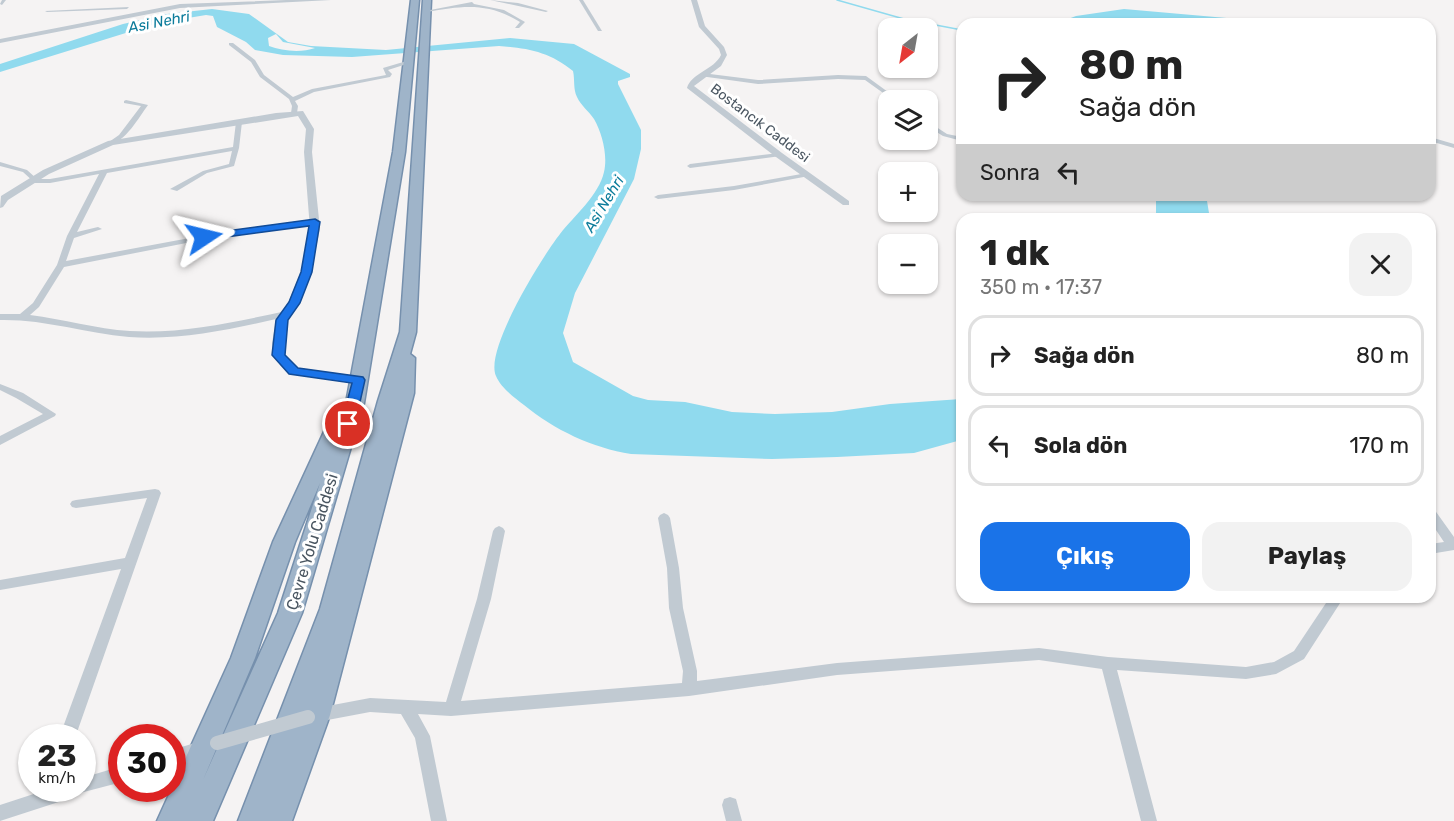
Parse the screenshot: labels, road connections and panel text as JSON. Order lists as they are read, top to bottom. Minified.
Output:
{"streets":{"highway":["Çevre Yolu Caddesi"],"street":["Bostancık Caddesi"]},"water":["Asi Nehri"],"north":"bottom left","page":{"map_buttons":["+","−"],"turn":["80 m","Sağa dön"],"then":"Sonra","heading":["1 dk","350 m · 17:37"],"list":[{"name":"Sağa dön","value":"80 m"},{"name":"Sola dön","value":"170 m"}],"buttons":["Çıkış","Paylaş"],"speed":"23 km/h","limit":"30"}}
